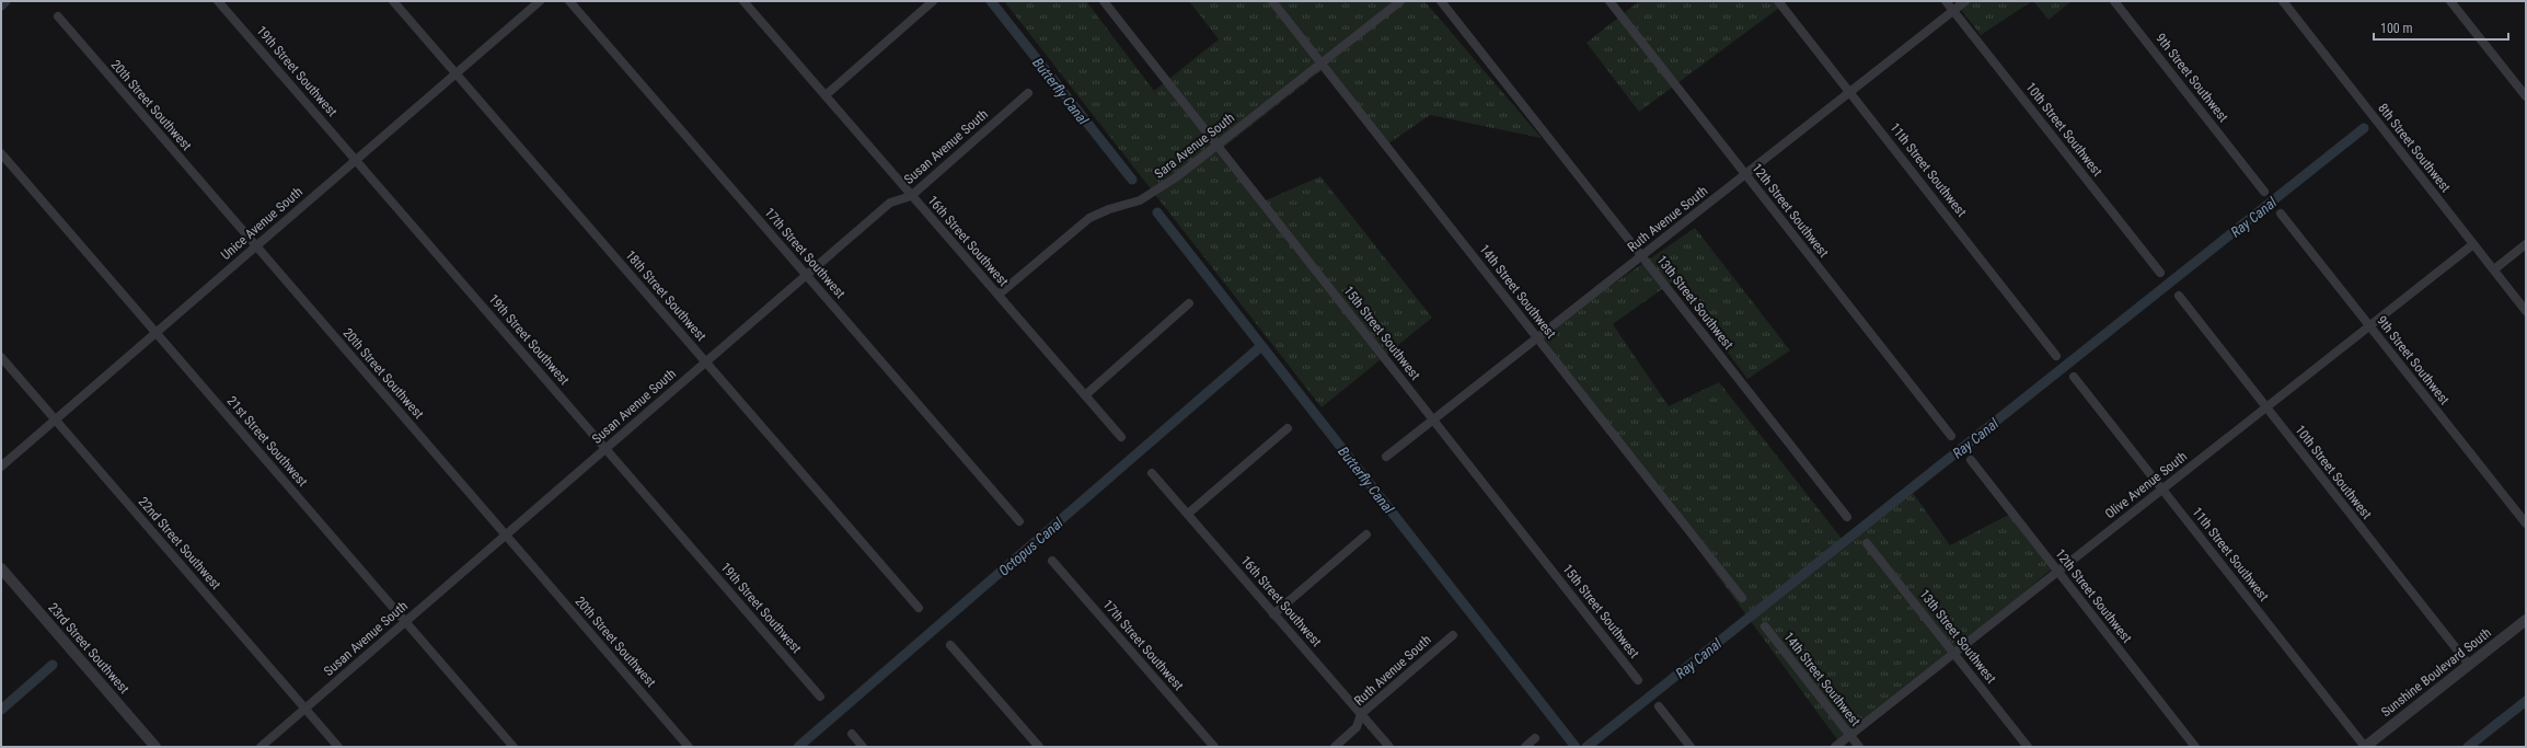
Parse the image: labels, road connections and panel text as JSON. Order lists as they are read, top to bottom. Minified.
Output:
{"streets":{"street":["19th Street Southwest","9th Street Southwest","20th Street Southwest","10th Street Southwest","Sara Avenue South","Susan Avenue South","8th Street Southwest","11th Street Southwest","12th Street Southwest","Ruth Avenue South","Unice Avenue South","16th Street Southwest","17th Street Southwest","14th Street Southwest","18th Street Southwest","13th Street Southwest","15th Street Southwest","21st Street Southwest","Olive Avenue South","22nd Street Southwest","23rd Street Southwest","Sunshine Boulevard South"]},"crossings":[["19th Street Southwest","Susan Avenue South"],["19th Street Southwest","Unice Avenue South"],["9th Street Southwest","Olive Avenue South"],["20th Street Southwest","Susan Avenue South"],["20th Street Southwest","Unice Avenue South"],["10th Street Southwest","Ruth Avenue South"],["10th Street Southwest","Olive Avenue South"],["10th Street Southwest","Sunshine Boulevard South"],["Sara Avenue South","16th Street Southwest"],["Sara Avenue South","14th Street Southwest"],["Sara Avenue South","15th Street Southwest"],["Susan Avenue South","16th Street Southwest"],["Susan Avenue South","17th Street Southwest"],["Susan Avenue South","18th Street Southwest"],["Susan Avenue South","21st Street Southwest"],["Susan Avenue South","22nd Street Southwest"],["8th Street Southwest","Olive Avenue South"],["11th Street Southwest","Ruth Avenue South"],["11th Street Southwest","Olive Avenue South"],["11th Street Southwest","Sunshine Boulevard South"],["12th Street Southwest","Ruth Avenue South"],["12th Street Southwest","Olive Avenue South"],["Ruth Avenue South","16th Street Southwest"],["Ruth Avenue South","14th Street Southwest"],["Ruth Avenue South","13th Street Southwest"],["Ruth Avenue South","15th Street Southwest"],["Unice Avenue South","18th Street Southwest"],["Unice Avenue South","21st Street Southwest"],["Unice Avenue South","22nd Street Southwest"],["14th Street Southwest","Olive Avenue South"],["13th Street Southwest","Olive Avenue South"]],"water":["Butterfly Canal","Ray Canal","Octopus Canal"],"scale_bar":"100 m"}
